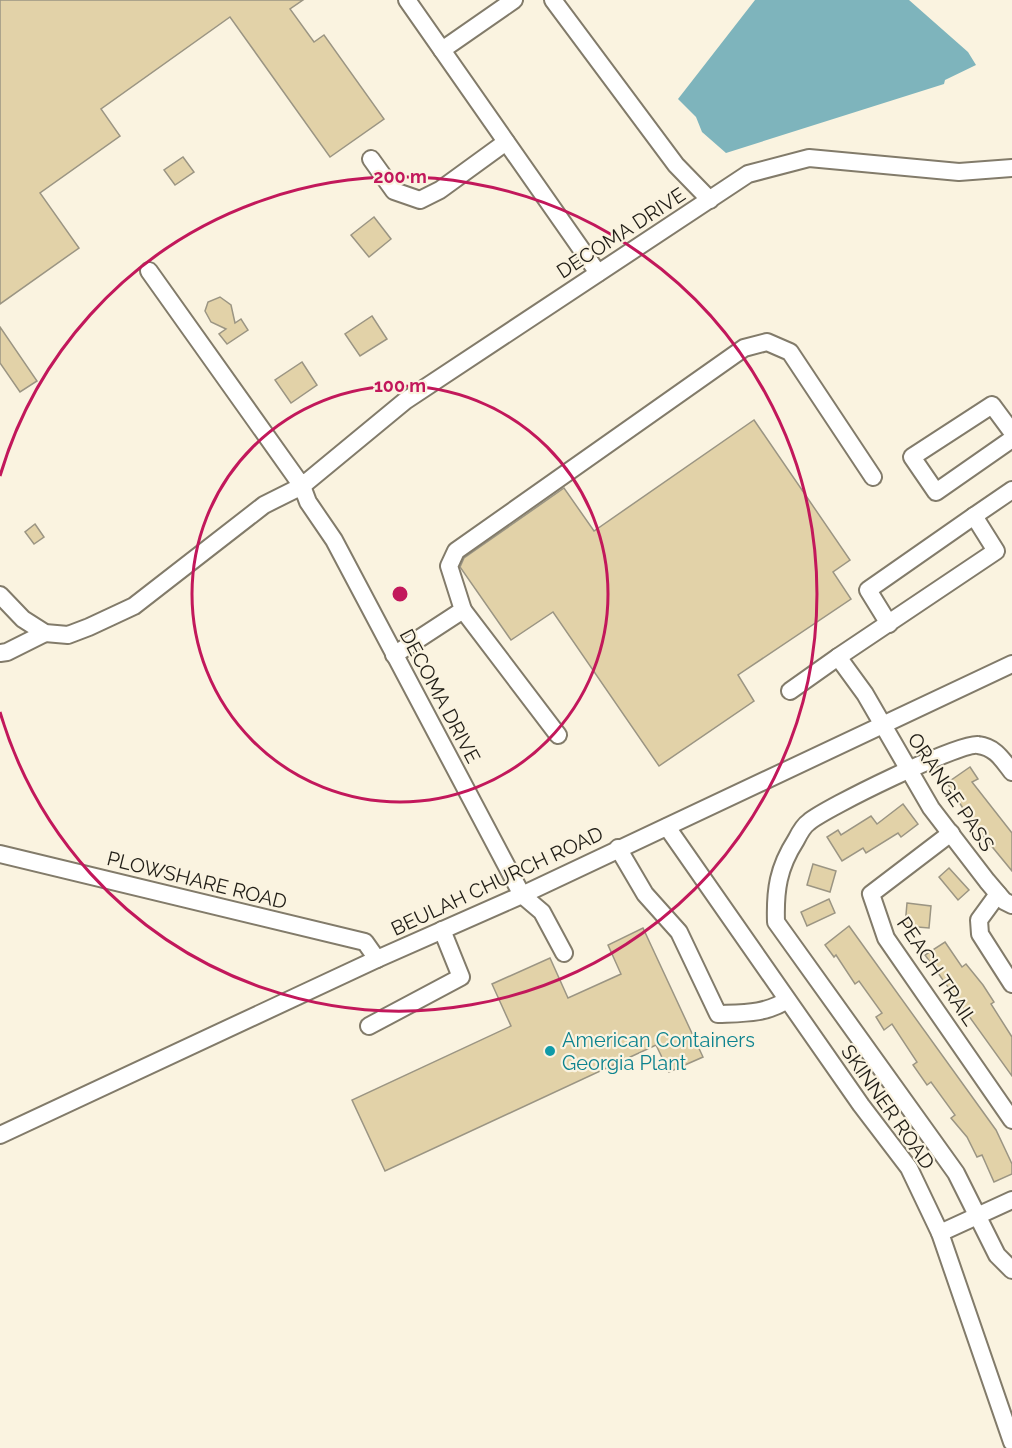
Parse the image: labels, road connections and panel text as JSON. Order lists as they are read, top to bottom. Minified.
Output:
{"streets":{"street":["DECOMA DRIVE","ORANGE PASS","PLOWSHARE ROAD","BEULAH CHURCH ROAD","PEACH TRAIL","SKINNER ROAD"]},"crossings":[["DECOMA DRIVE","BEULAH CHURCH ROAD"],["ORANGE PASS","BEULAH CHURCH ROAD"],["ORANGE PASS","PEACH TRAIL"],["PLOWSHARE ROAD","BEULAH CHURCH ROAD"],["BEULAH CHURCH ROAD","SKINNER ROAD"]],"places":["American Containers Georgia Plant"],"rings":["200 m","100 m"]}
